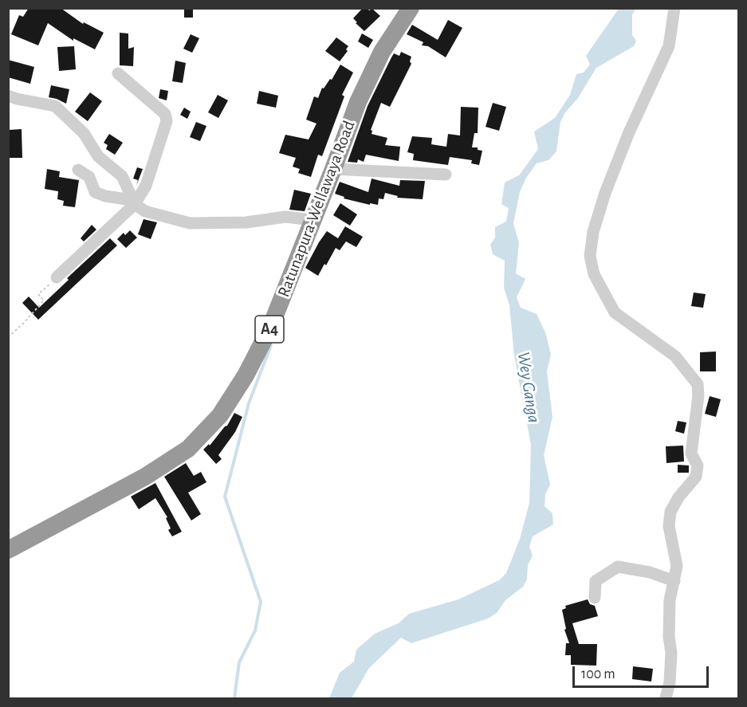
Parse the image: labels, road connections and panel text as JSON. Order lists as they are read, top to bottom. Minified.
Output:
{"streets":{"highway":["Ratunapura-Wellawaya Road","A4"]},"water":["Wey Ganga"],"scale_bar":"100 m"}
